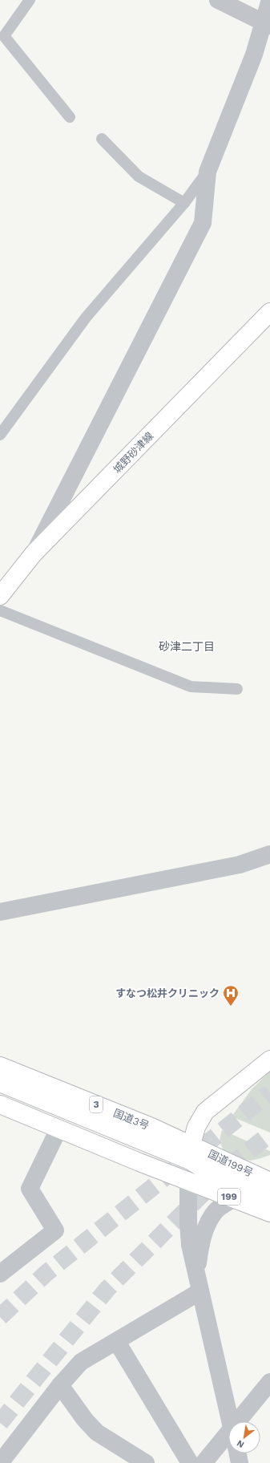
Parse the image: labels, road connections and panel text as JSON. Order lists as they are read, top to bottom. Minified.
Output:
{"streets":{"main road":["城野砂津線","3","国道3号","国道199号","199"]},"crossings":[["国道3号","国道199号"]],"districts":["砂津二丁目"],"places":{"hospital":["すなつ松井クリニック"]},"north":"bottom left"}
